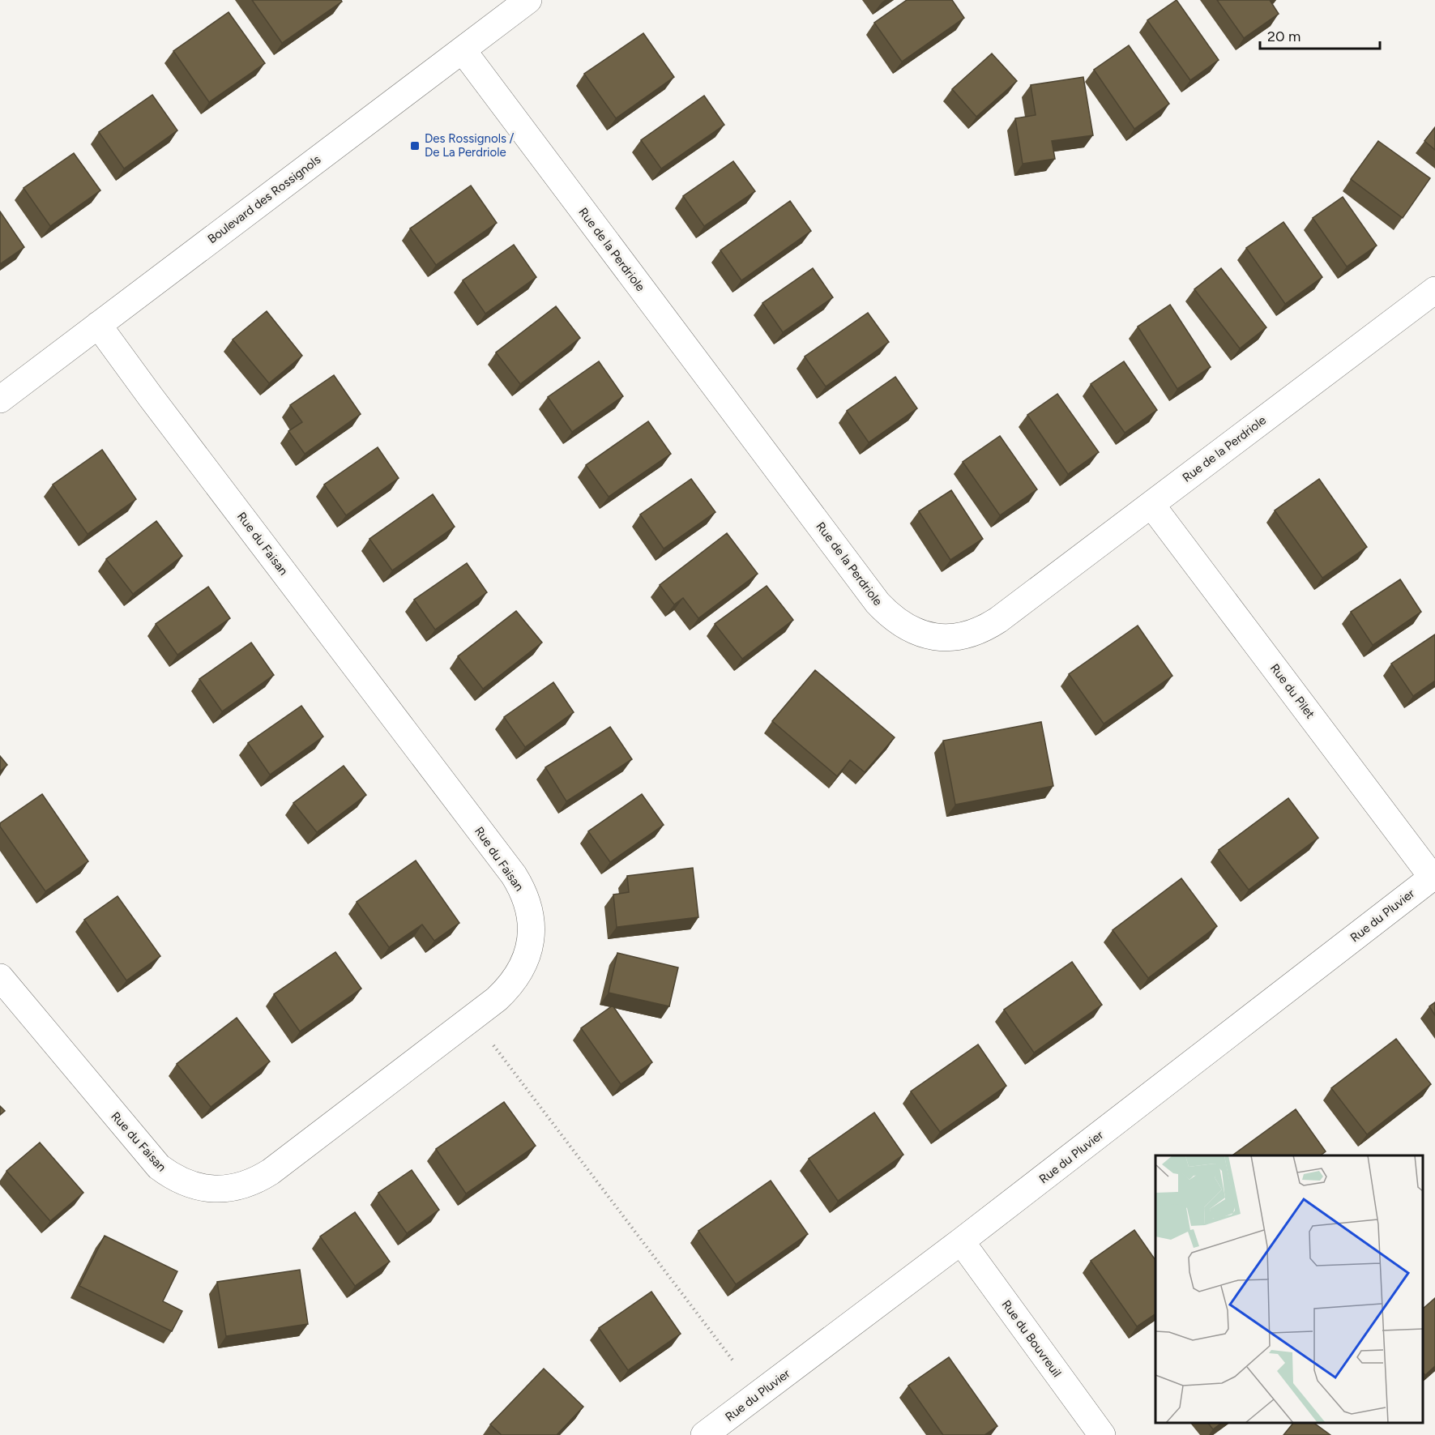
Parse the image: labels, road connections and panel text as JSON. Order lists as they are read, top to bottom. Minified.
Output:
{"streets":{"street":["Boulevard des Rossignols","Rue de la Perdriole","Rue du Faisan","Rue du Pilet","Rue du Pluvier","Rue du Bouvreuil"]},"crossings":[["Boulevard des Rossignols","Rue de la Perdriole"],["Boulevard des Rossignols","Rue du Faisan"],["Rue de la Perdriole","Rue du Pilet"],["Rue du Pilet","Rue du Pluvier"],["Rue du Pluvier","Rue du Bouvreuil"]],"places":{"transit":["Des Rossignols / De La Perdriole"]},"scale_bar":"20 m"}
